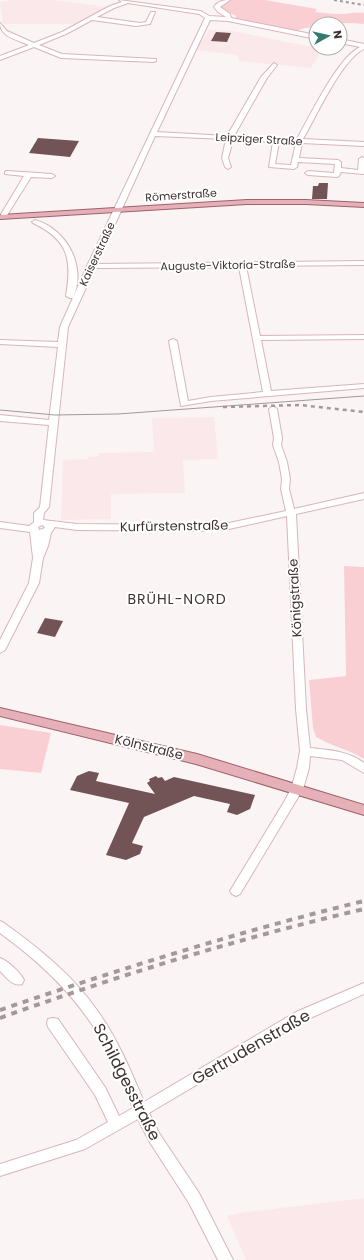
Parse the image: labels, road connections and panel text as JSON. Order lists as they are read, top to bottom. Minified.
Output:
{"streets":{"main road":["Römerstraße","Kölnstraße"],"street":["Leipziger Straße","Kaiserstraße","Auguste-Viktoria-Straße","Kurfürstenstraße","Königstraße","Gertrudenstraße","Schildgesstraße"]},"crossings":[["Leipziger Straße","Kaiserstraße"],["Römerstraße","Kaiserstraße"],["Kaiserstraße","Auguste-Viktoria-Straße"],["Kaiserstraße","Kurfürstenstraße"],["Kurfürstenstraße","Königstraße"],["Königstraße","Kölnstraße"],["Gertrudenstraße","Schildgesstraße"]],"districts":["BRÜHL-NORD"],"north":"right"}
